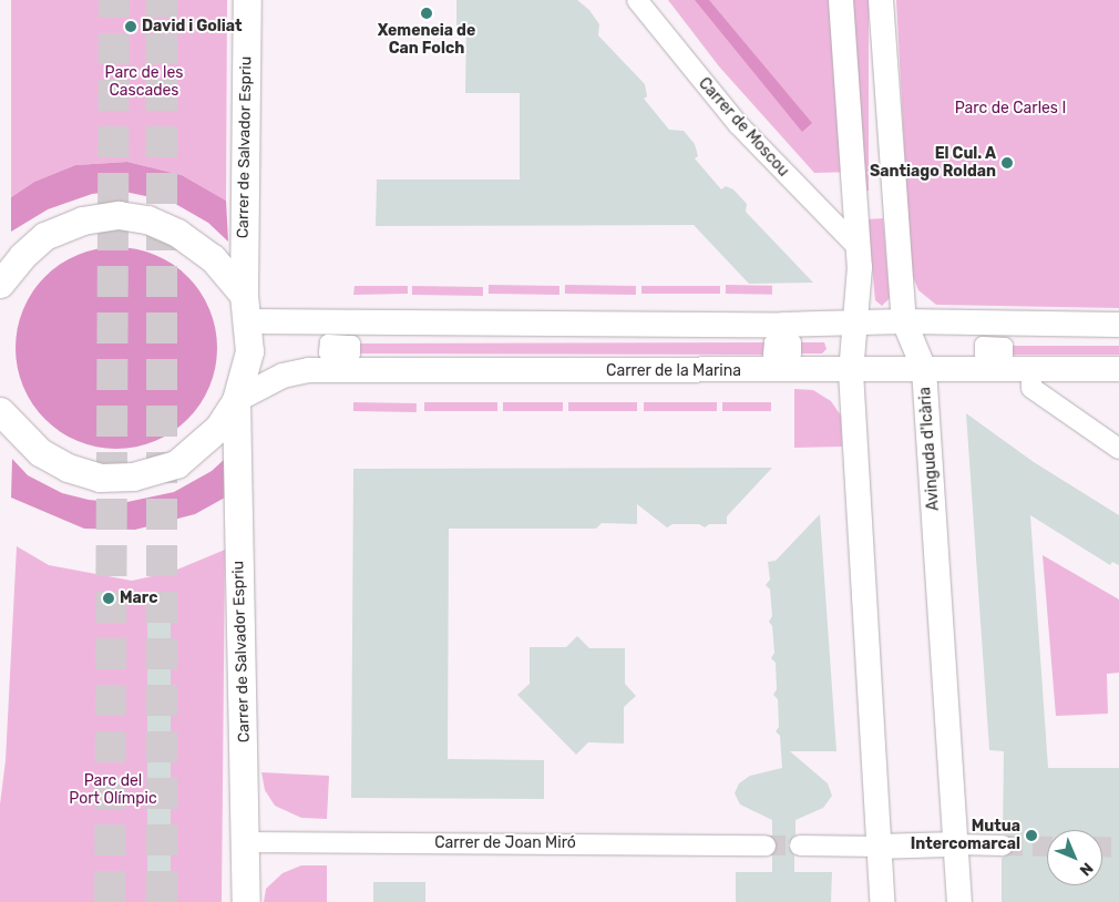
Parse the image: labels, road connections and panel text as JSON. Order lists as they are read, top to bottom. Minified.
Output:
{"streets":{"main road":["Carrer de Salvador Espriu"],"street":["Carrer de Moscou","Carrer de la Marina","Avinguda d'Icària","Carrer de Joan Miró"]},"crossings":[["Carrer de Salvador Espriu","Carrer de la Marina"],["Carrer de Salvador Espriu","Carrer de Joan Miró"],["Carrer de la Marina","Avinguda d'Icària"]],"parks":["Parc de les Cascades","Parc de Carles I","Parc del Port Olímpic"],"places":["Xemeneia de Can Folch","David i Goliat","El Cul. A Santiago Roldan","Marc","Mutua Intercomarcal"],"north":"bottom right"}
